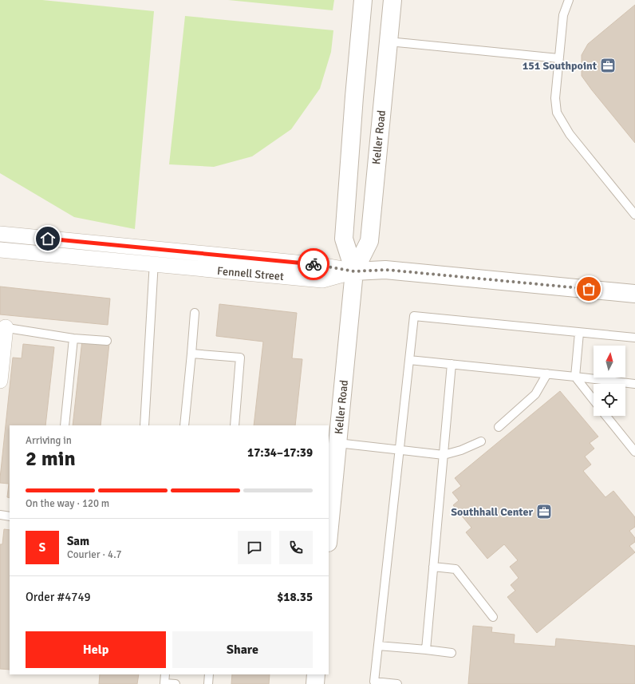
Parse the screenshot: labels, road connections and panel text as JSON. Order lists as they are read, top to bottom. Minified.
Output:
{"streets":{"street":["Keller Road","Fennell Street"]},"crossings":[["Keller Road","Fennell Street"]],"places":{"office":["151 Southpoint","Southhall Center"]},"north":"top","page":{"heading":["2 min","Arriving in","17:34–17:39"],"panel":["Sam","Courier · 4.7","Order #4749","$18.35"],"bar":"On the way · 120 m","round":"S","buttons":["Help","Share"]}}
